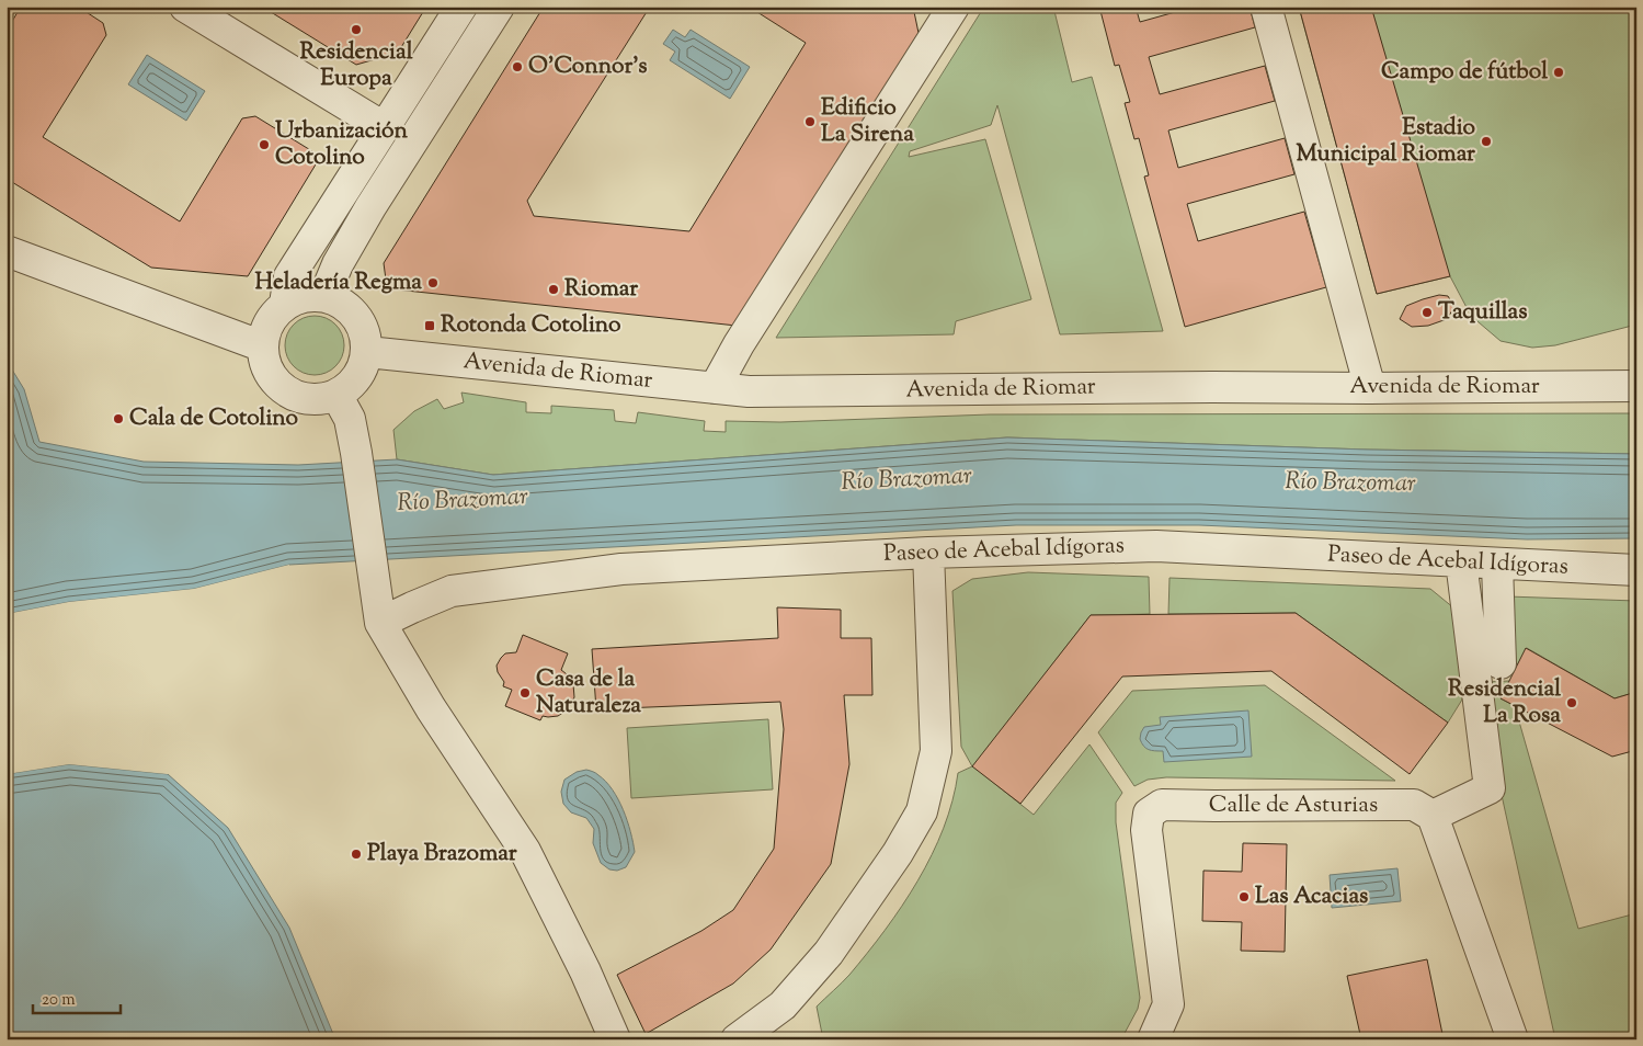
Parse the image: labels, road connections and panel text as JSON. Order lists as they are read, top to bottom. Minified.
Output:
{"streets":{"street":["Avenida de Riomar","Paseo de Acebal Idígoras","Calle de Asturias"]},"water":["Río Brazomar"],"places":{"other":["Residencial Europa","O'Connor's","Campo de fútbol","Edificio La Sirena","Estadio Municipal Riomar","Urbanización Cotolino","Heladería Regma","Riomar","Taquillas","Cala de Cotolino","Casa de la Naturaleza","Residencial La Rosa","Playa Brazomar","Las Acacias"],"transit":["Rotonda Cotolino"]},"scale_bar":"20 m"}
